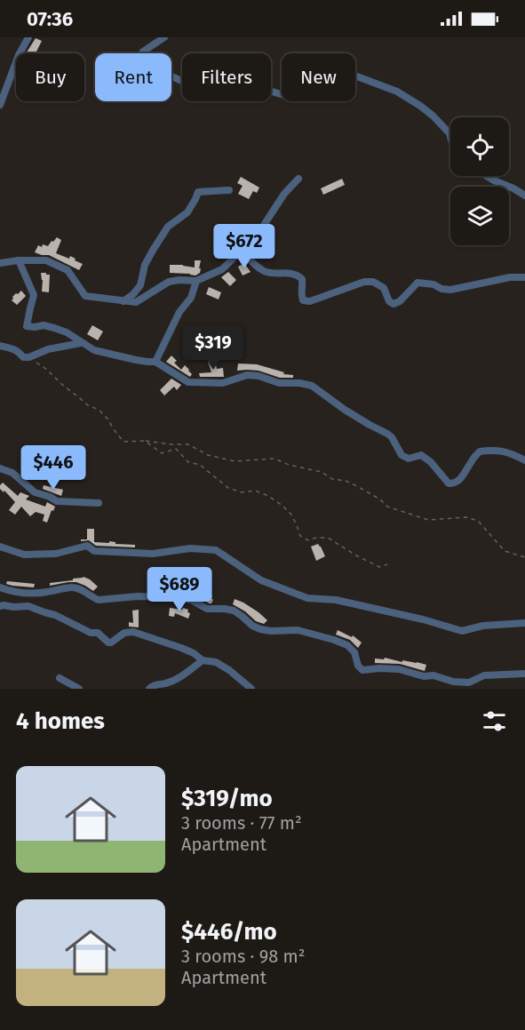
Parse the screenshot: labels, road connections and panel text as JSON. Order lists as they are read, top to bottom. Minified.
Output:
{"page":{"status":"07:36","chip":["Buy","Rent","Filters","New"],"price":["$672","$319","$446","$689"],"heading":"4 homes","list":[{"name":"$319/mo","note":"3 rooms · 77 m² · Apartment"},{"name":"$446/mo","note":"3 rooms · 98 m² · Apartment"}]}}
